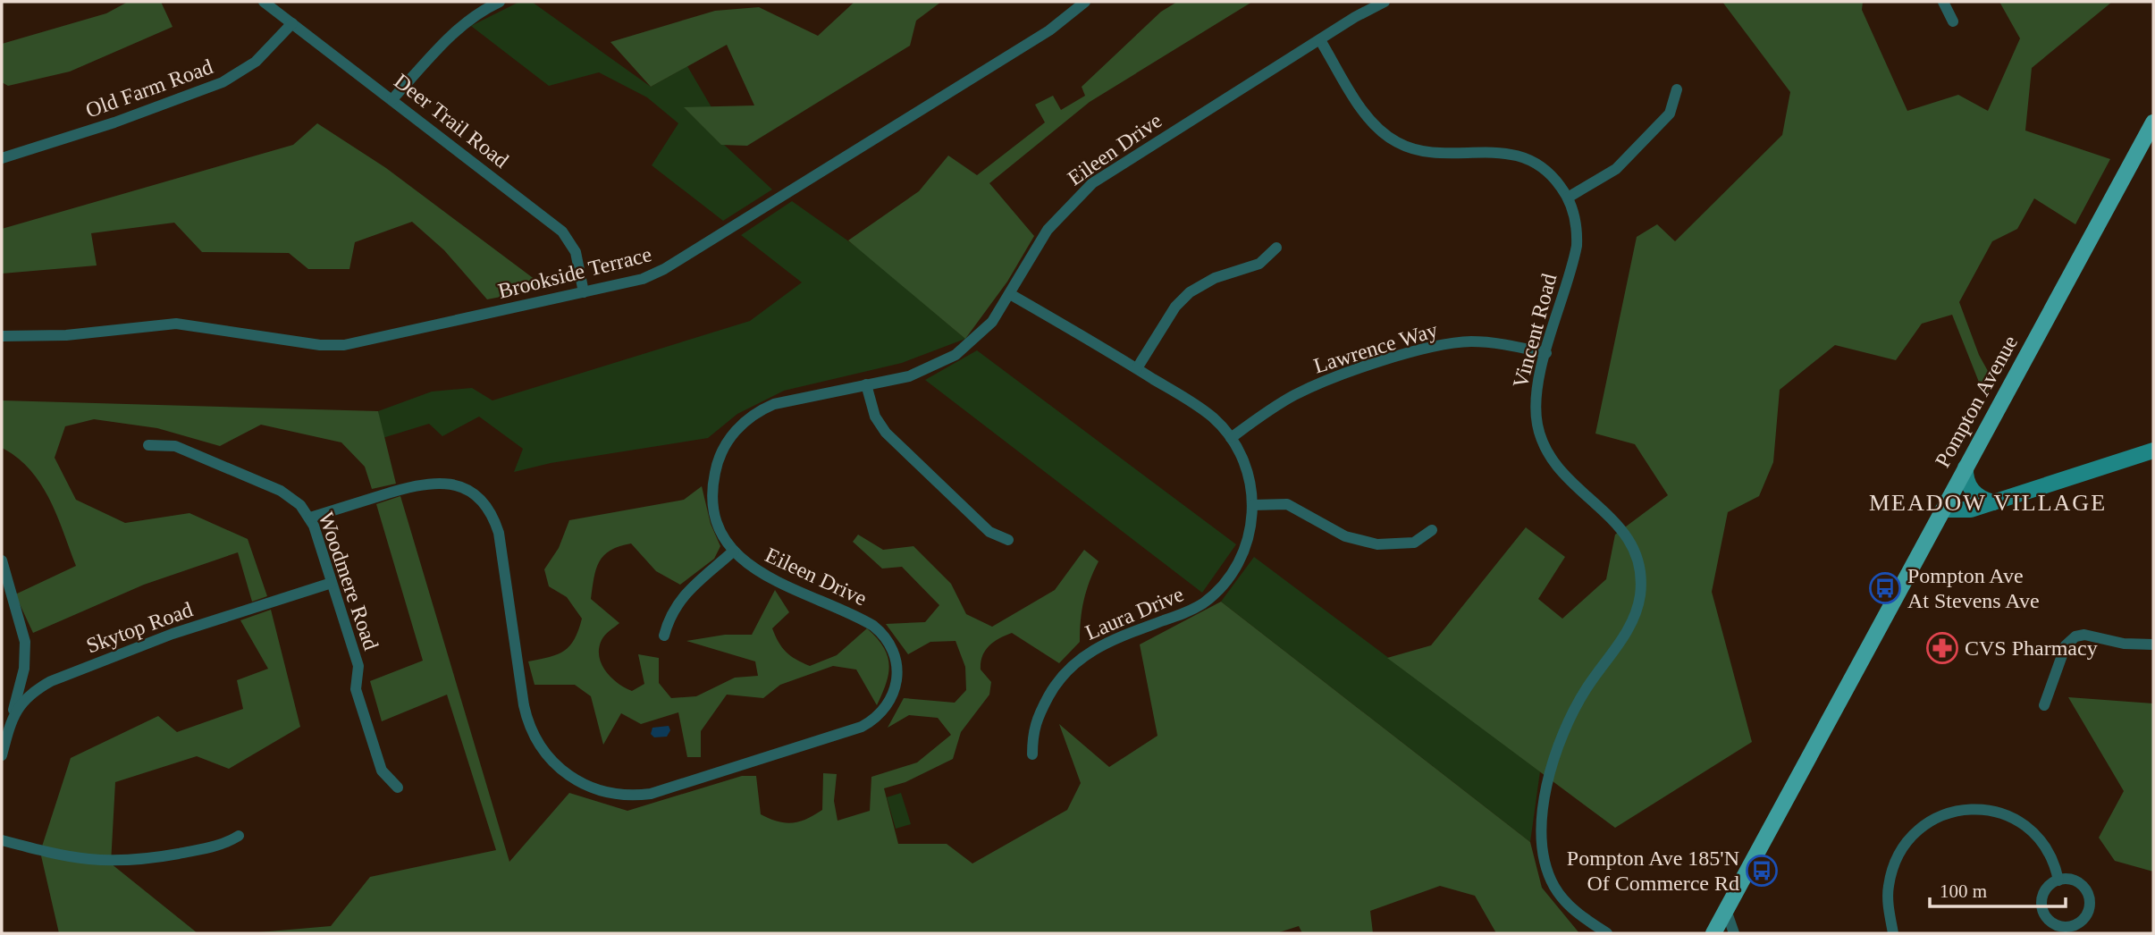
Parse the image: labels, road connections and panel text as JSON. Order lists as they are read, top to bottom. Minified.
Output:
{"streets":{"main road":["Pompton Avenue"],"street":["Old Farm Road","Deer Trail Road","Eileen Drive","Brookside Terrace","Vincent Road","Lawrence Way","Woodmere Road","Laura Drive","Skytop Road"]},"crossings":[["Old Farm Road","Deer Trail Road"],["Deer Trail Road","Brookside Terrace"],["Eileen Drive","Vincent Road"],["Eileen Drive","Woodmere Road"],["Eileen Drive","Laura Drive"],["Vincent Road","Lawrence Way"],["Lawrence Way","Laura Drive"],["Woodmere Road","Skytop Road"]],"districts":["MEADOW VILLAGE"],"places":{"bus stop":["Pompton Ave At Stevens Ave","Pompton Ave 185'N Of Commerce Rd"],"pharmacy":["CVS Pharmacy"]},"scale_bar":"100 m"}
